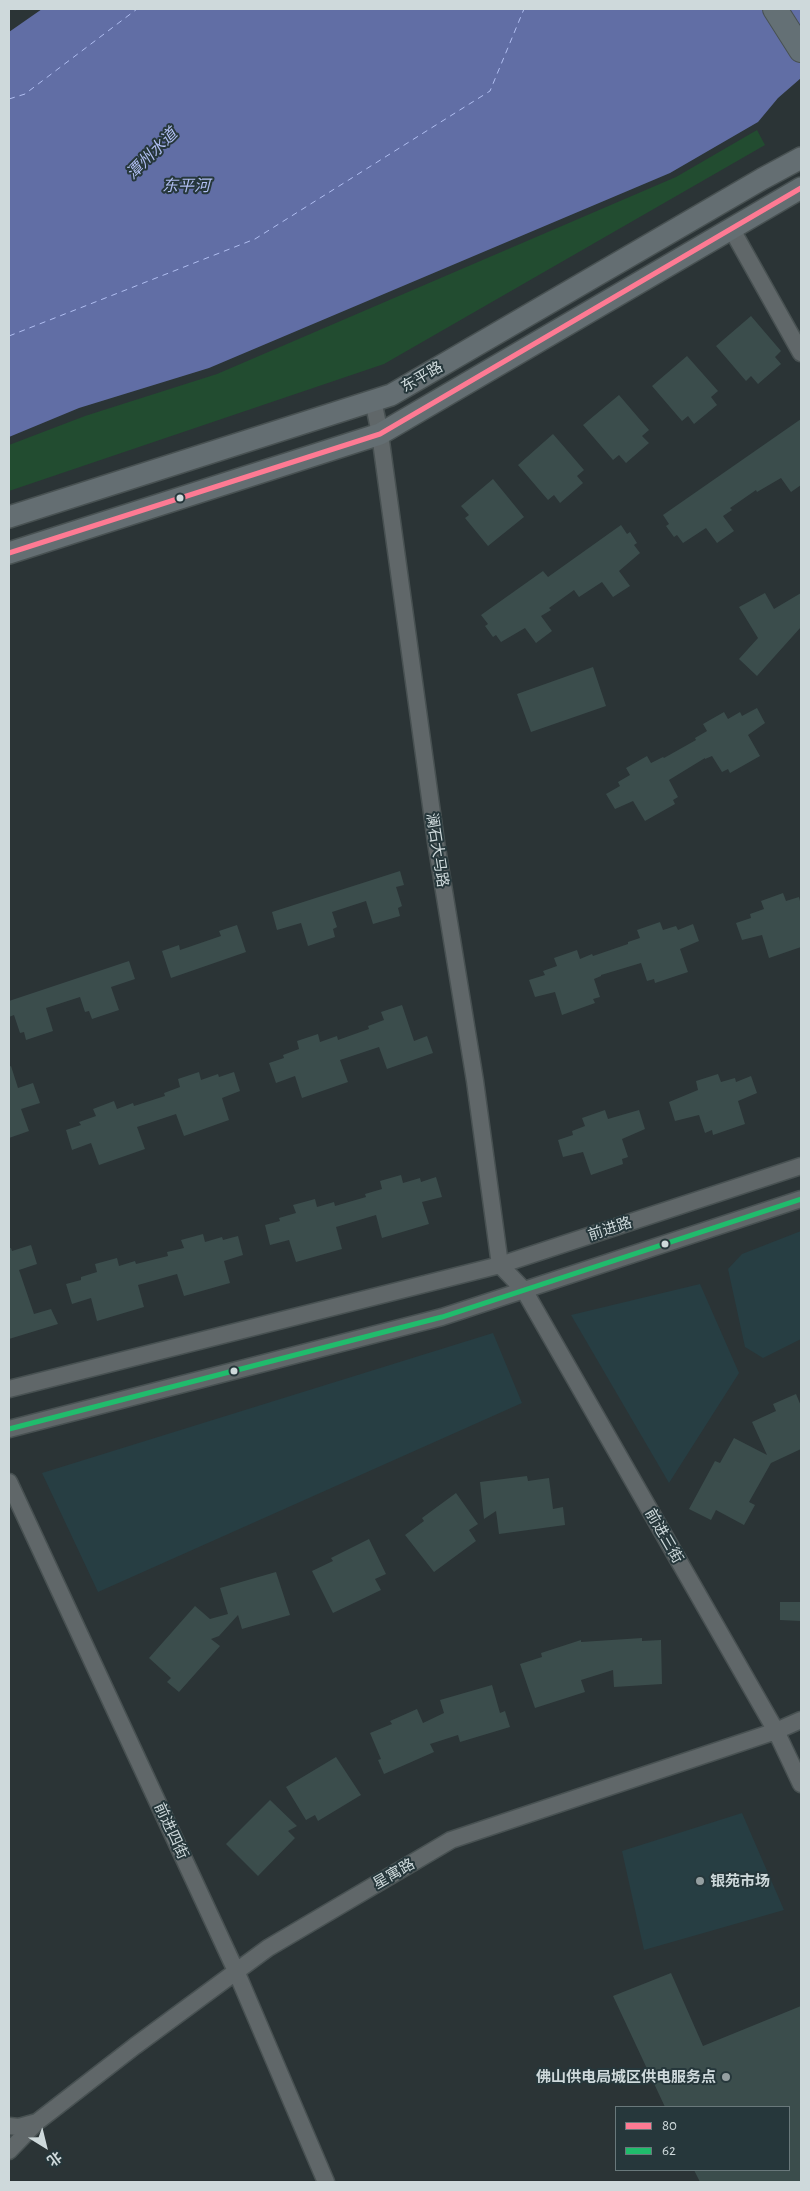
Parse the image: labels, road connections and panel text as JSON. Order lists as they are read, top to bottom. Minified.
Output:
{"streets":{"main road":["东平路"],"street":["澜石大马路","前进路","前进三街","前进四街","星寓路"]},"crossings":[["东平路","澜石大马路"],["澜石大马路","前进路"],["前进路","前进三街"],["前进三街","星寓路"],["前进四街","星寓路"]],"water":["潭州水道","东平河"],"places":["银苑市场","佛山供电局城区供电服务点"],"lines":["transit line 80","transit line 62"],"legend":["80","62"],"north":"bottom right"}
